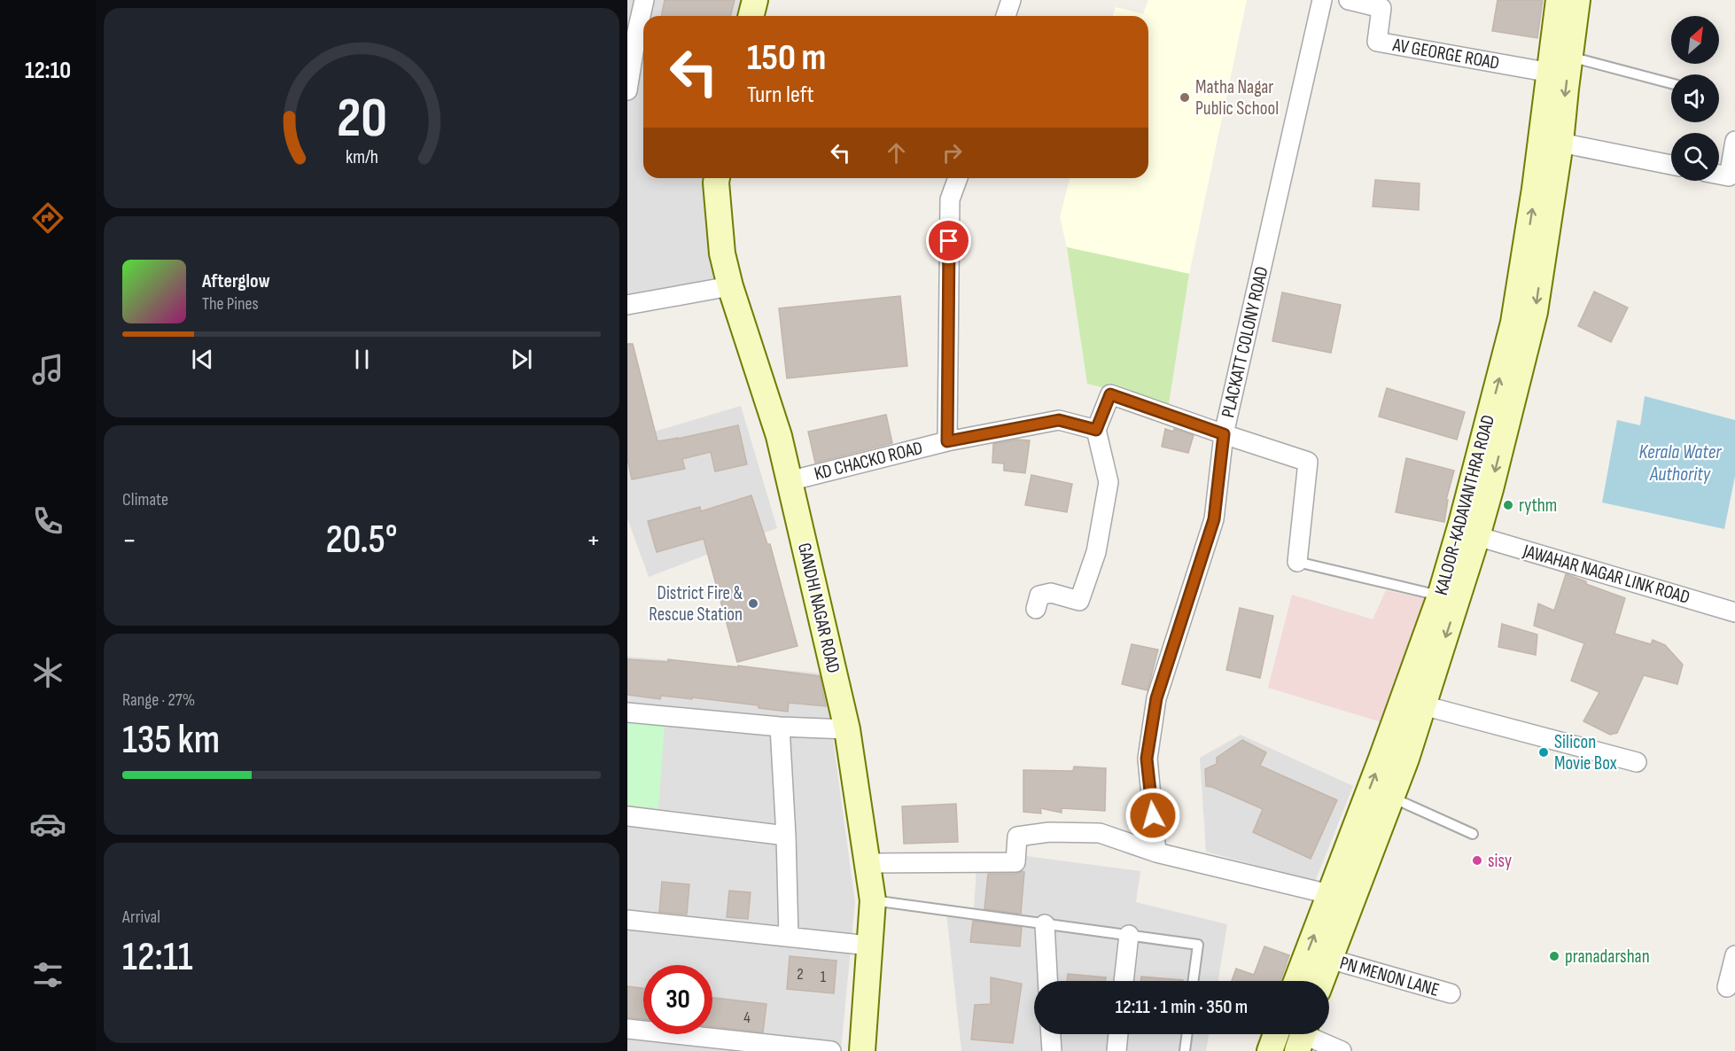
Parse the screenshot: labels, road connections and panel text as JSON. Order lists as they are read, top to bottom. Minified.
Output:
{"streets":{"main road":["KALOOR-KADAVANTHRA ROAD","GANDHI NAGAR ROAD"],"street":["AV GEORGE ROAD","PLACKATT COLONY ROAD","KD CHACKO ROAD","JAWAHAR NAGAR LINK ROAD","PN MENON LANE"]},"crossings":[["AV GEORGE ROAD","KALOOR-KADAVANTHRA ROAD"],["KD CHACKO ROAD","GANDHI NAGAR ROAD"],["KALOOR-KADAVANTHRA ROAD","JAWAHAR NAGAR LINK ROAD"],["KALOOR-KADAVANTHRA ROAD","PN MENON LANE"]],"water":["Kerala Water Authority"],"places":["Matha Nagar Public School","rythm","District Fire & Rescue Station","Silicon Movie Box","sisy","pranadarshan"],"house_numbers":["2","1","4"],"north":"top right","page":{"tabs":"12:10","turn":["150 m","Turn left"],"song":["Afterglow","The Pines"],"tile":["Climate",["Range · 27%","135 km"],["Arrival","12:11"]],"heat":["−","20.5°","+"],"limit":"30","trip":"12:11 · 1 min · 350 m","gauge":["20","km/h"]}}
